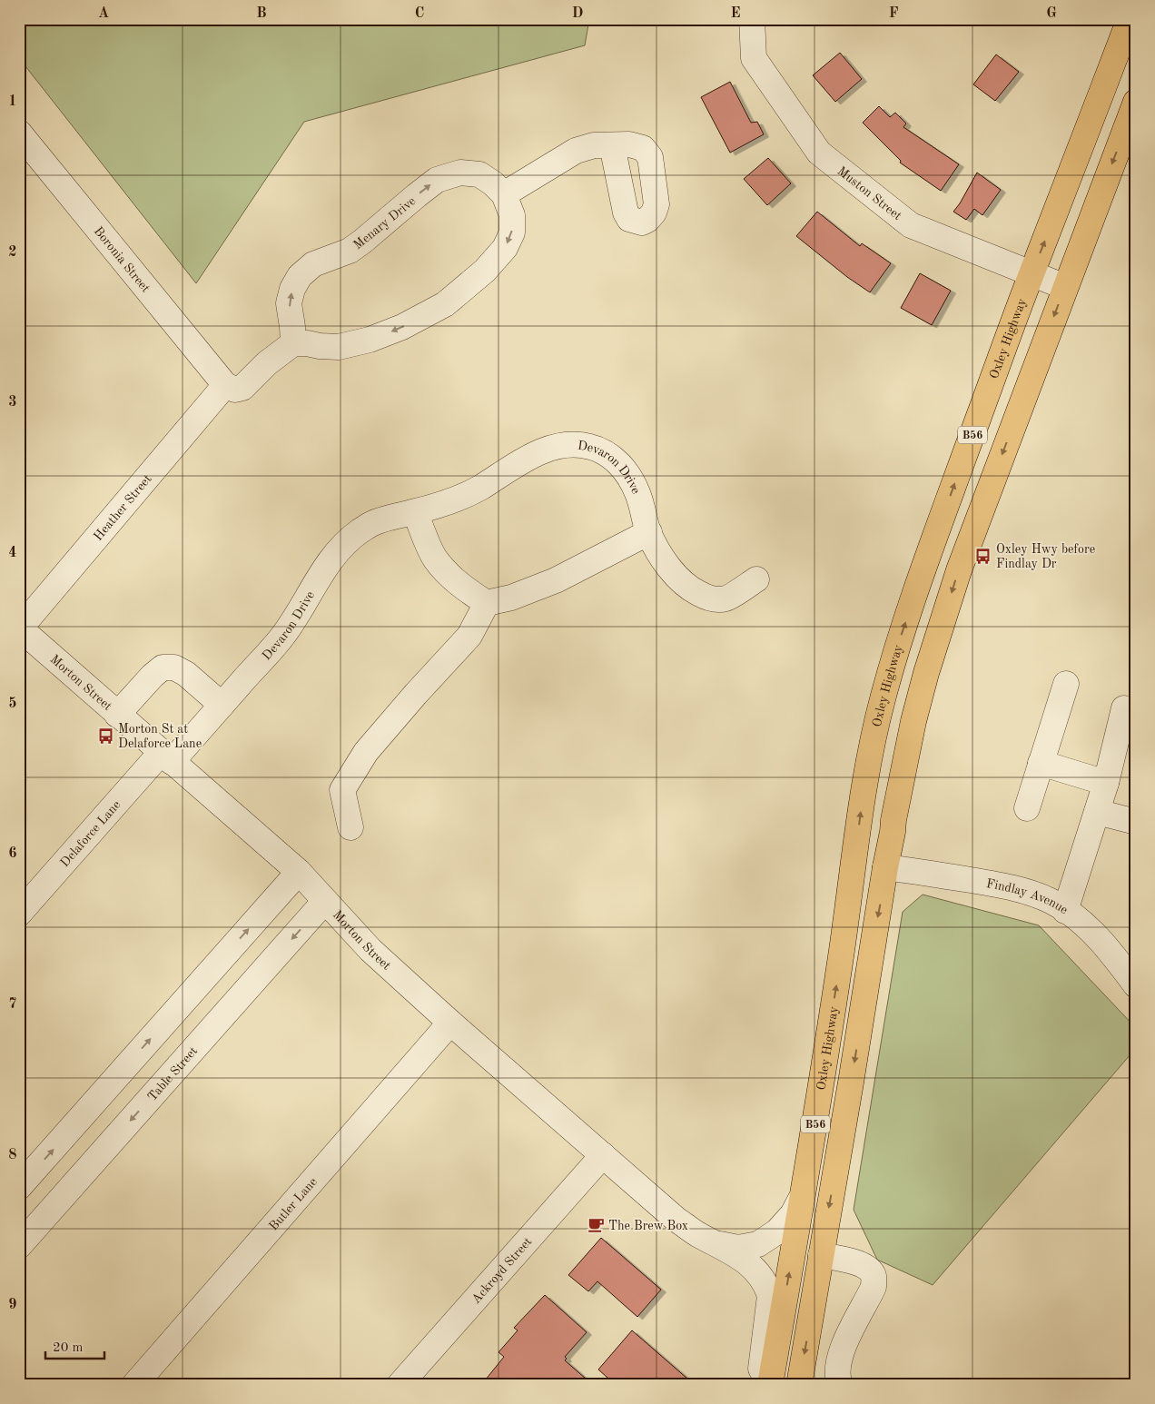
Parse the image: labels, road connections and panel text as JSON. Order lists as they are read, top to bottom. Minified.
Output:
{"streets":{"main road":["Oxley Highway","B56"],"street":["Muston Street","Menary Drive","Boronia Street","Devaron Drive","Heather Street","Morton Street","Delaforce Lane","Findlay Avenue","Table Street","Butler Lane","Ackroyd Street"]},"crossings":[["Muston Street","Oxley Highway"],["Muston Street","B56"],["Boronia Street","Heather Street"],["Oxley Highway","Morton Street"],["B56","Findlay Avenue"],["Devaron Drive","Morton Street"],["Devaron Drive","Delaforce Lane"],["Heather Street","Morton Street"],["Morton Street","Delaforce Lane"],["Morton Street","Table Street"],["Morton Street","Butler Lane"],["Morton Street","Ackroyd Street"]],"places":{"bus stop":["Oxley Hwy before Findlay Dr","Morton St at Delaforce Lane"],"cafe":["The Brew Box"]},"scale_bar":"20 m","grid":{"columns":["A","B","C","D","E","F","G"],"rows":["1","2","3","4","5","6","7","8","9"]}}
